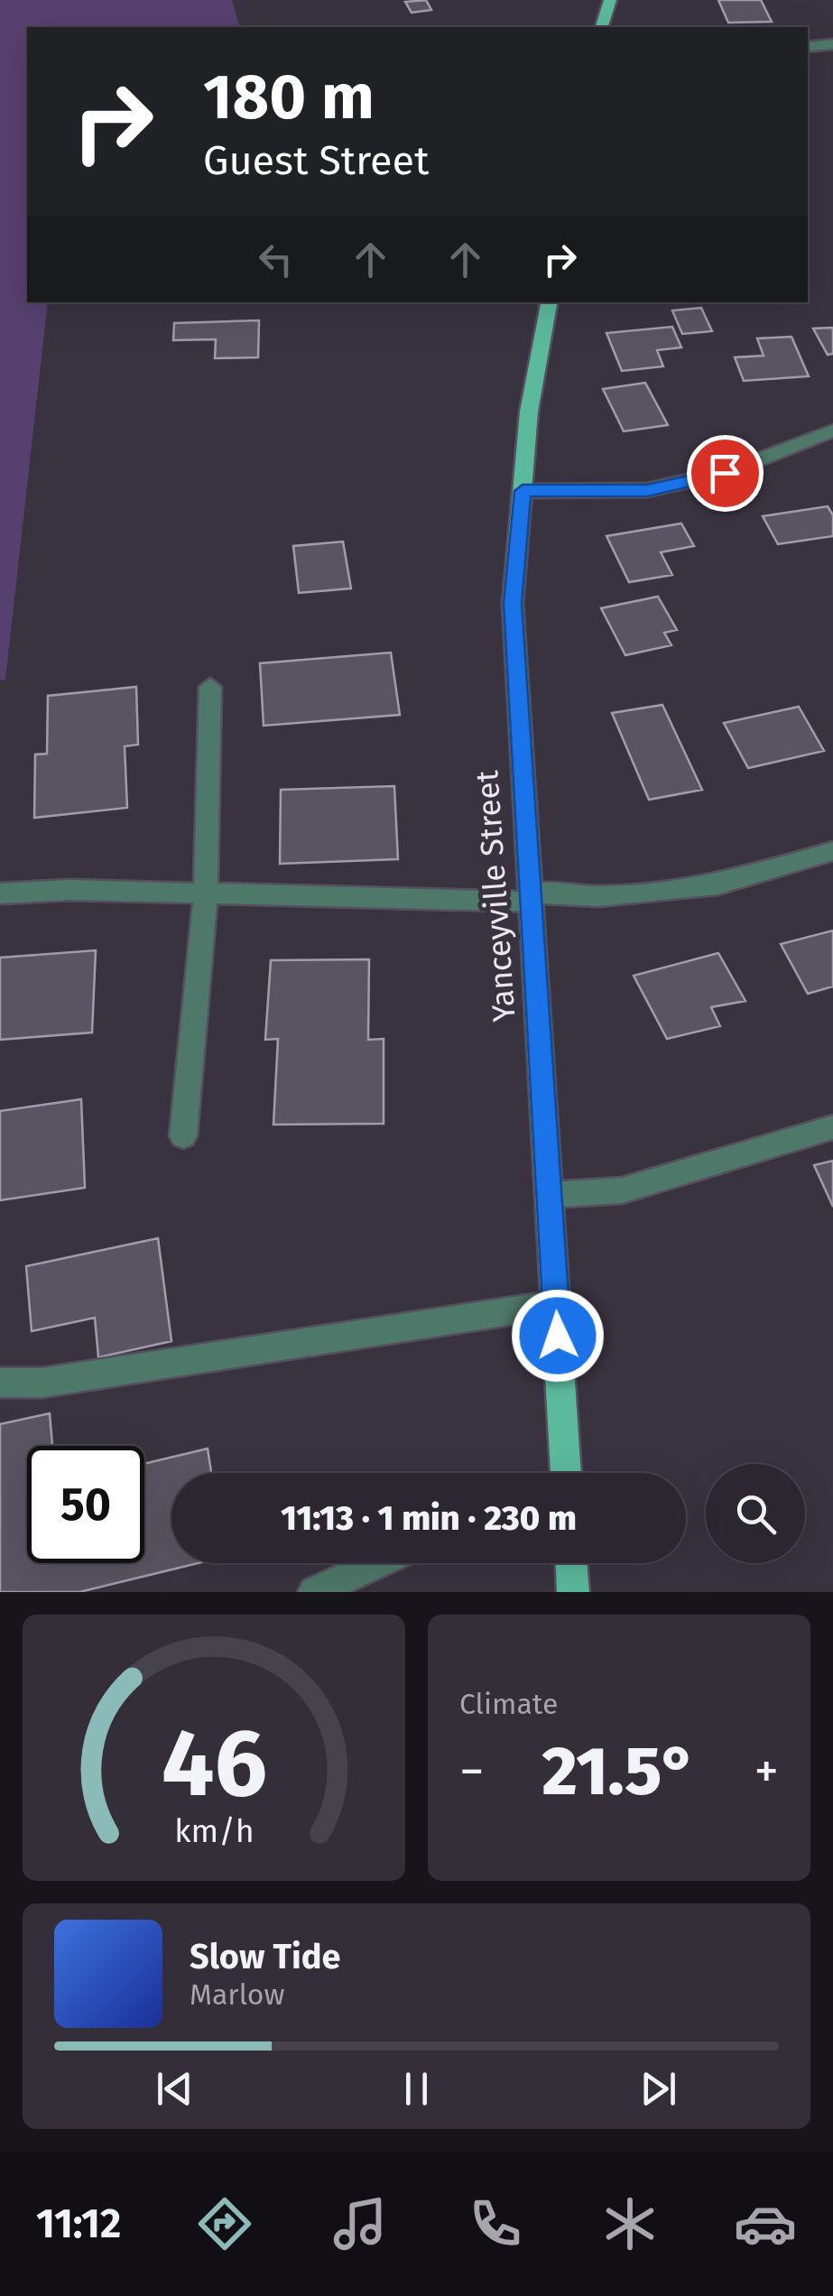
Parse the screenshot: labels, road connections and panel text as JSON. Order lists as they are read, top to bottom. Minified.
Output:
{"streets":{"main road":["Yanceyville Street"]},"page":{"turn":["180 m","Guest Street"],"limit":"50","trip":"11:13 · 1 min · 230 m","tile":"Climate","heat":["−","21.5°","+"],"song":["Slow Tide","Marlow"],"tabs":"11:12","gauge":["46","km/h"]}}
